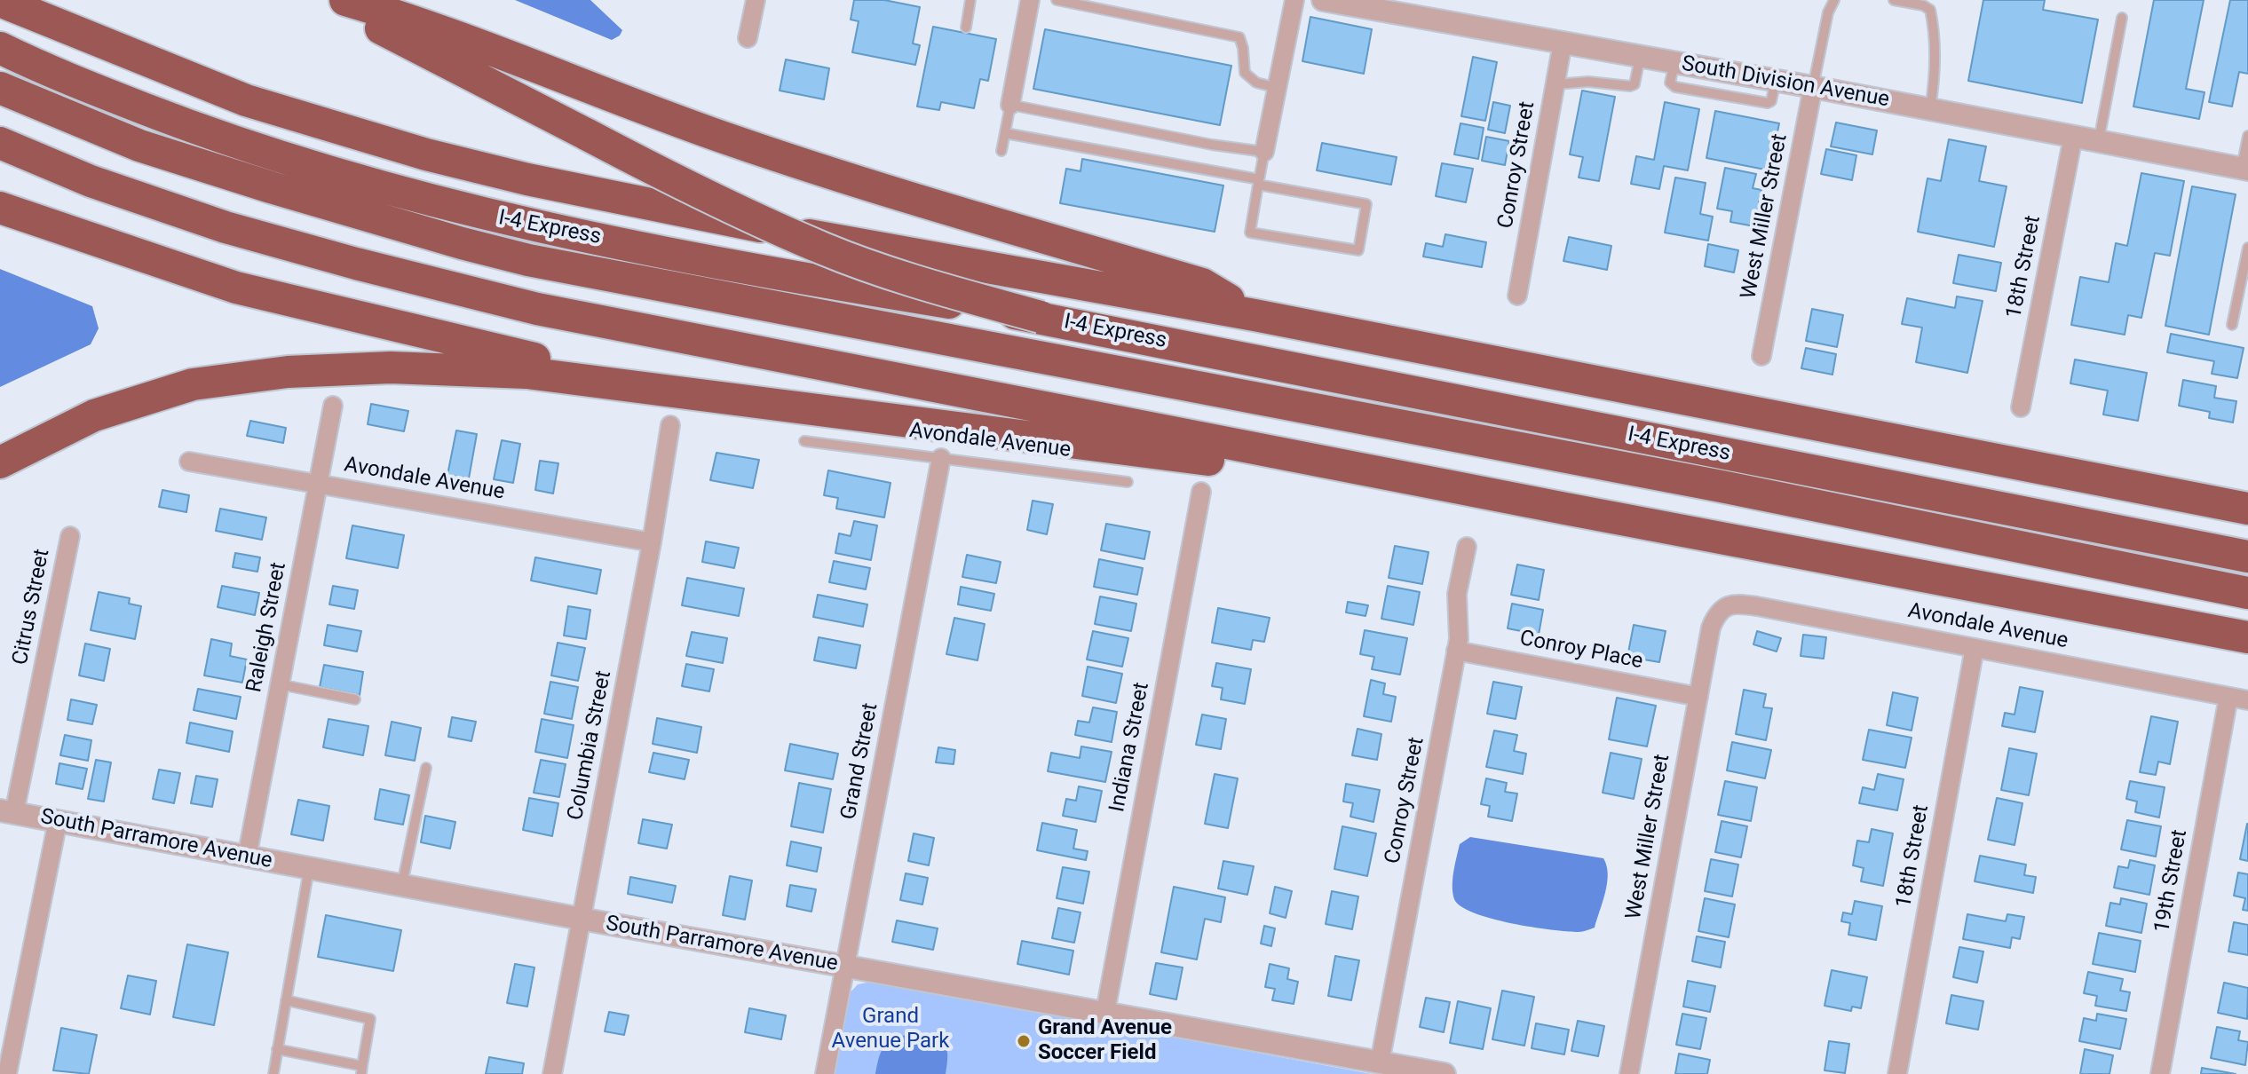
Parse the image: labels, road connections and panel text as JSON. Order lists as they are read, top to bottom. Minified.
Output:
{"streets":{"highway":["I-4 Express"],"street":["South Division Avenue","Conroy Street","West Miller Street","18th Street","Avondale Avenue","Citrus Street","Raleigh Street","Conroy Place","Columbia Street","Indiana Street","Grand Street","South Parramore Avenue","19th Street"]},"crossings":[["South Division Avenue","Conroy Street"],["South Division Avenue","West Miller Street"],["South Division Avenue","18th Street"],["Conroy Street","Conroy Place"],["Conroy Street","South Parramore Avenue"],["West Miller Street","Avondale Avenue"],["West Miller Street","Conroy Place"],["18th Street","Avondale Avenue"],["Avondale Avenue","Raleigh Street"],["Avondale Avenue","Columbia Street"],["Avondale Avenue","Grand Street"],["Avondale Avenue","19th Street"],["Citrus Street","South Parramore Avenue"],["Raleigh Street","South Parramore Avenue"],["Columbia Street","South Parramore Avenue"],["Indiana Street","South Parramore Avenue"],["Grand Street","South Parramore Avenue"]],"parks":["Grand Avenue Park"],"places":["Grand Avenue Soccer Field"]}
